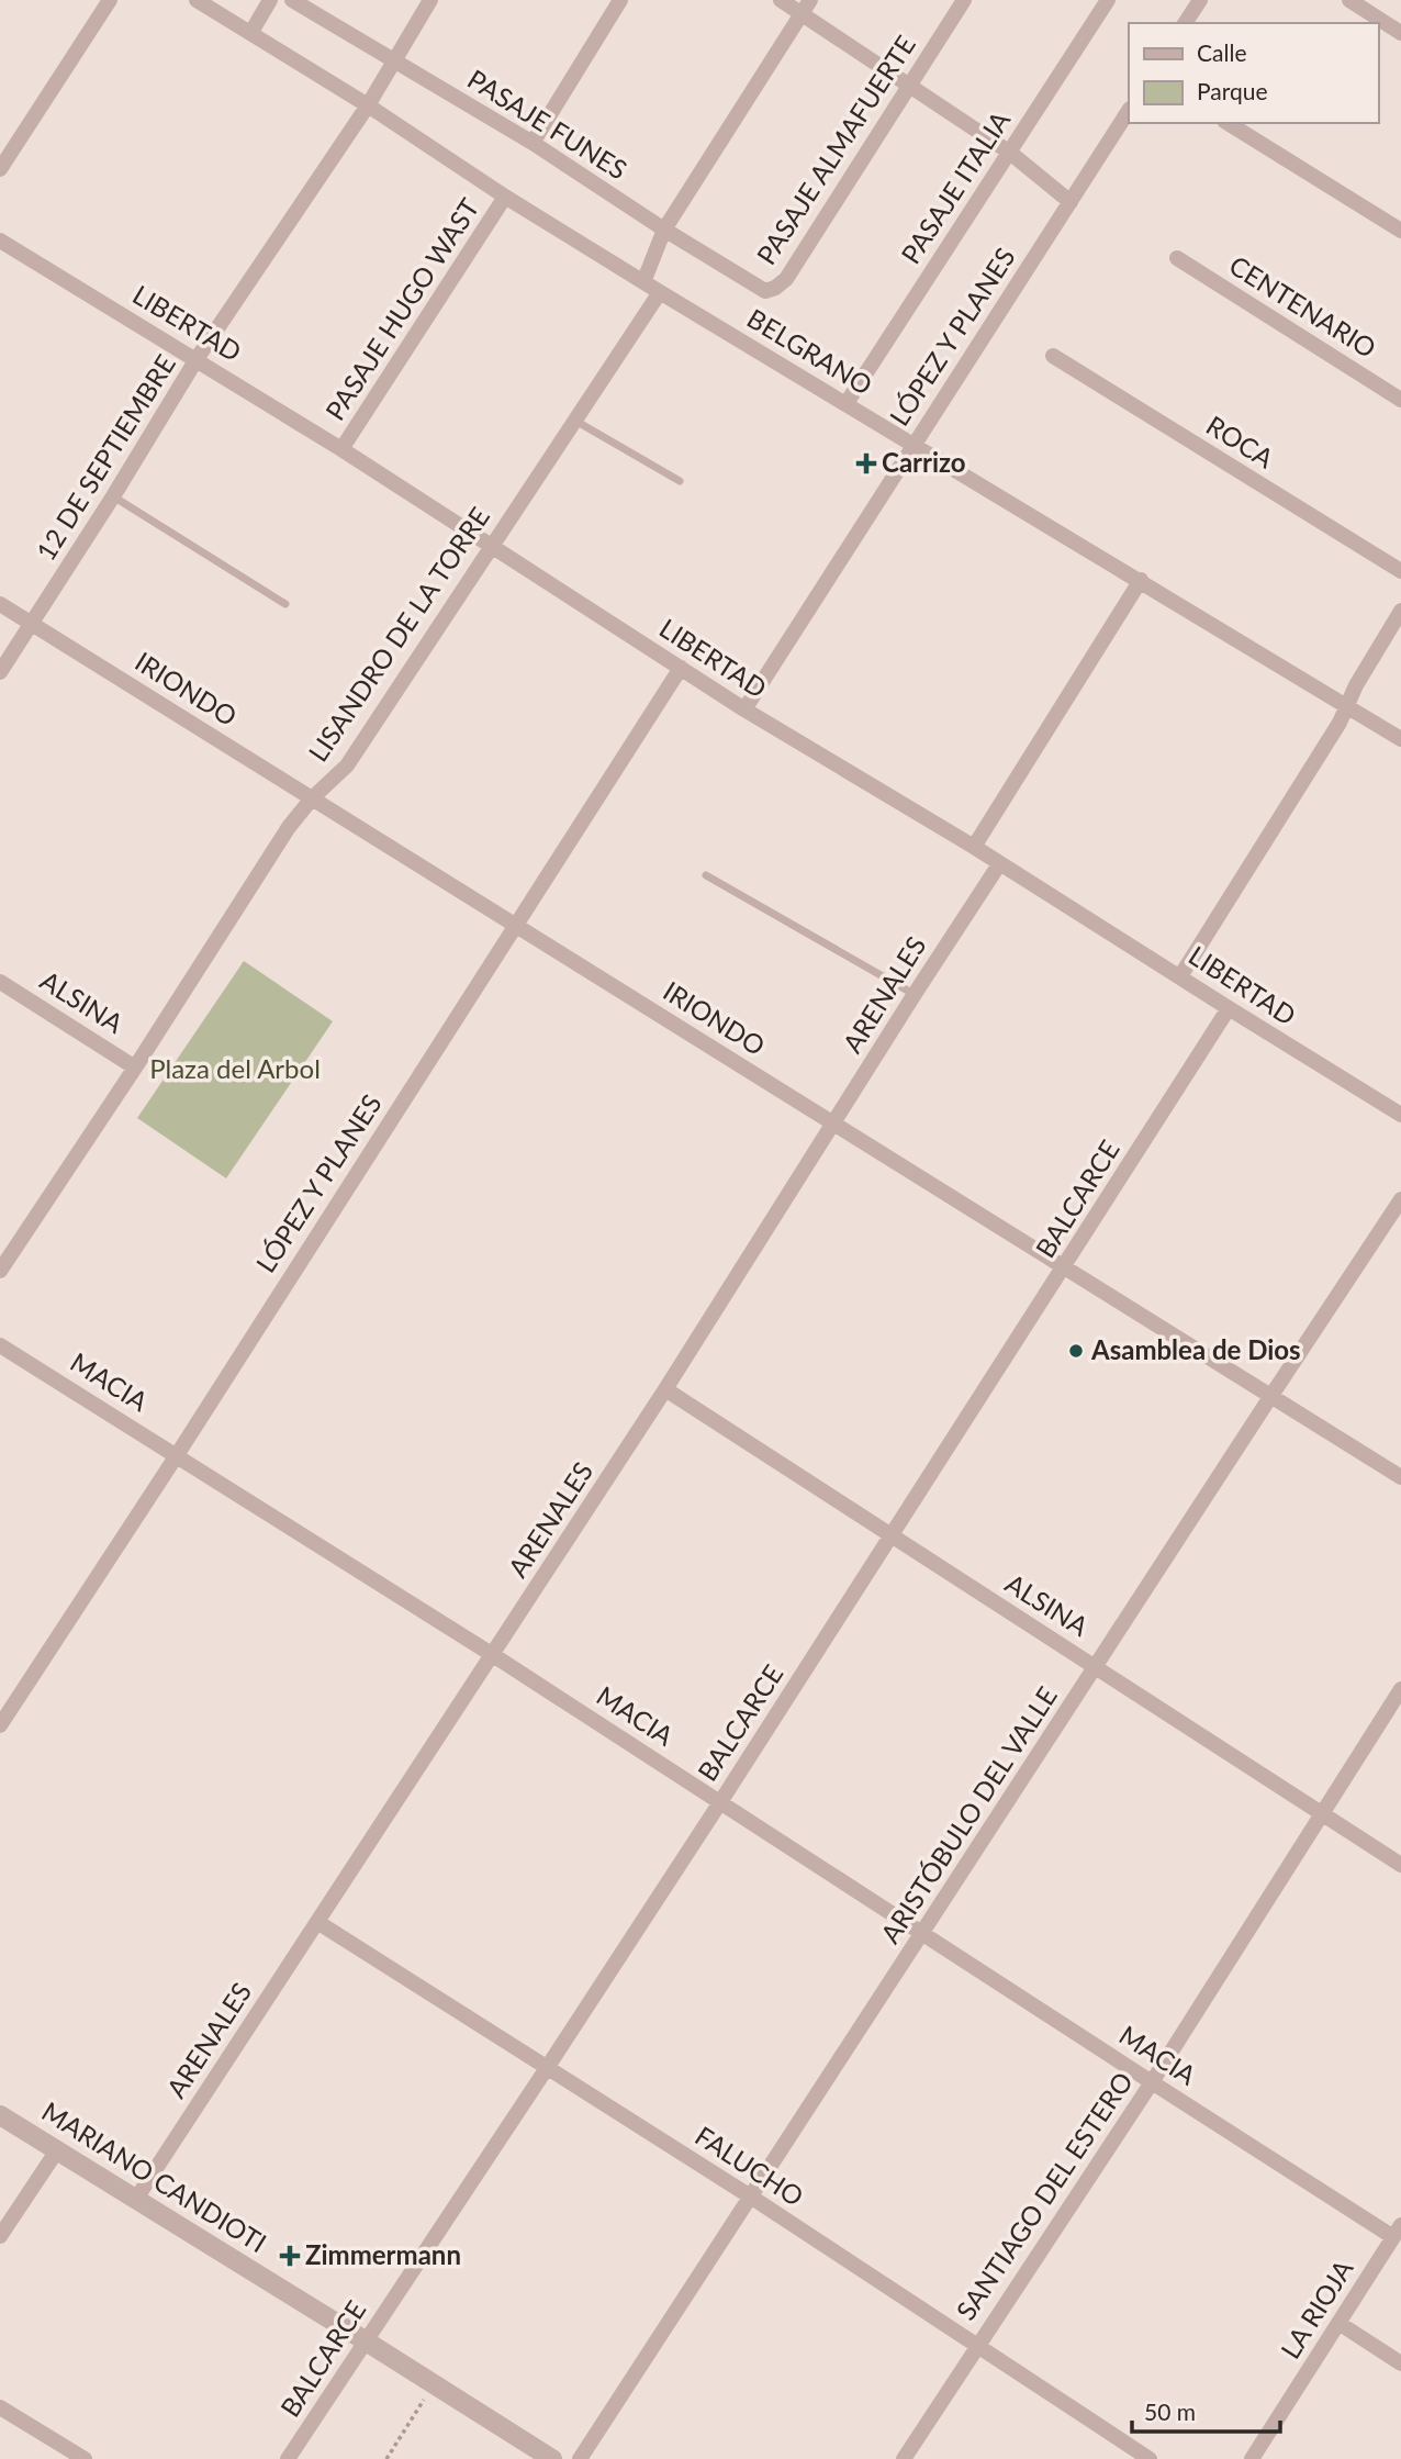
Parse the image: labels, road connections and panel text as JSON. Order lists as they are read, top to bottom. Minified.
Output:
{"streets":{"street":["PASAJE FUNES","PASAJE ALMAFUERTE","PASAJE ITALIA","CENTENARIO","PASAJE HUGO WAST","LIBERTAD","LÓPEZ Y PLANES","BELGRANO","ROCA","12 DE SEPTIEMBRE","LISANDRO DE LA TORRE","IRIONDO","ARENALES","ALSINA","BALCARCE","MACIA","ARISTÓBULO DEL VALLE","FALUCHO","MARIANO CANDIOTI","SANTIAGO DEL ESTERO","LA RIOJA"]},"crossings":[["PASAJE FUNES","PASAJE ALMAFUERTE"],["PASAJE FUNES","12 DE SEPTIEMBRE"],["PASAJE ITALIA","BELGRANO"],["PASAJE HUGO WAST","LIBERTAD"],["PASAJE HUGO WAST","BELGRANO"],["LIBERTAD","LÓPEZ Y PLANES"],["LIBERTAD","12 DE SEPTIEMBRE"],["LIBERTAD","LISANDRO DE LA TORRE"],["LIBERTAD","ARENALES"],["LIBERTAD","BALCARCE"],["LÓPEZ Y PLANES","BELGRANO"],["LÓPEZ Y PLANES","IRIONDO"],["LÓPEZ Y PLANES","MACIA"],["BELGRANO","12 DE SEPTIEMBRE"],["BELGRANO","LISANDRO DE LA TORRE"],["12 DE SEPTIEMBRE","IRIONDO"],["LISANDRO DE LA TORRE","IRIONDO"],["LISANDRO DE LA TORRE","ALSINA"],["IRIONDO","ARENALES"],["IRIONDO","BALCARCE"],["IRIONDO","ARISTÓBULO DEL VALLE"],["ARENALES","ALSINA"],["ARENALES","MACIA"],["ARENALES","FALUCHO"],["ARENALES","MARIANO CANDIOTI"],["ALSINA","BALCARCE"],["ALSINA","ARISTÓBULO DEL VALLE"],["ALSINA","SANTIAGO DEL ESTERO"],["BALCARCE","MACIA"],["BALCARCE","FALUCHO"],["BALCARCE","MARIANO CANDIOTI"],["MACIA","ARISTÓBULO DEL VALLE"],["MACIA","SANTIAGO DEL ESTERO"],["MACIA","LA RIOJA"],["ARISTÓBULO DEL VALLE","FALUCHO"],["FALUCHO","SANTIAGO DEL ESTERO"]],"parks":["Plaza del Arbol"],"places":{"health":["Carrizo","Zimmermann"],"other":["Asamblea de Dios"]},"legend":["Calle","Parque"],"scale_bar":"50 m"}
